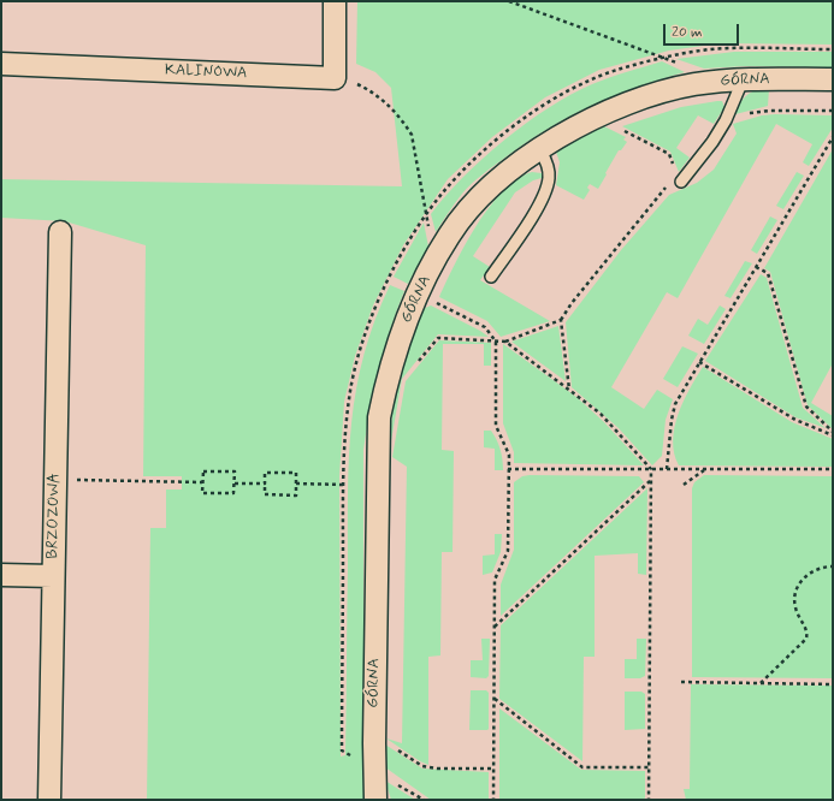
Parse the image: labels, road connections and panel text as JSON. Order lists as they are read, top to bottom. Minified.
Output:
{"streets":{"street":["KALINOWA","GÓRNA","BRZOZOWA"]},"scale_bar":"20 m"}
